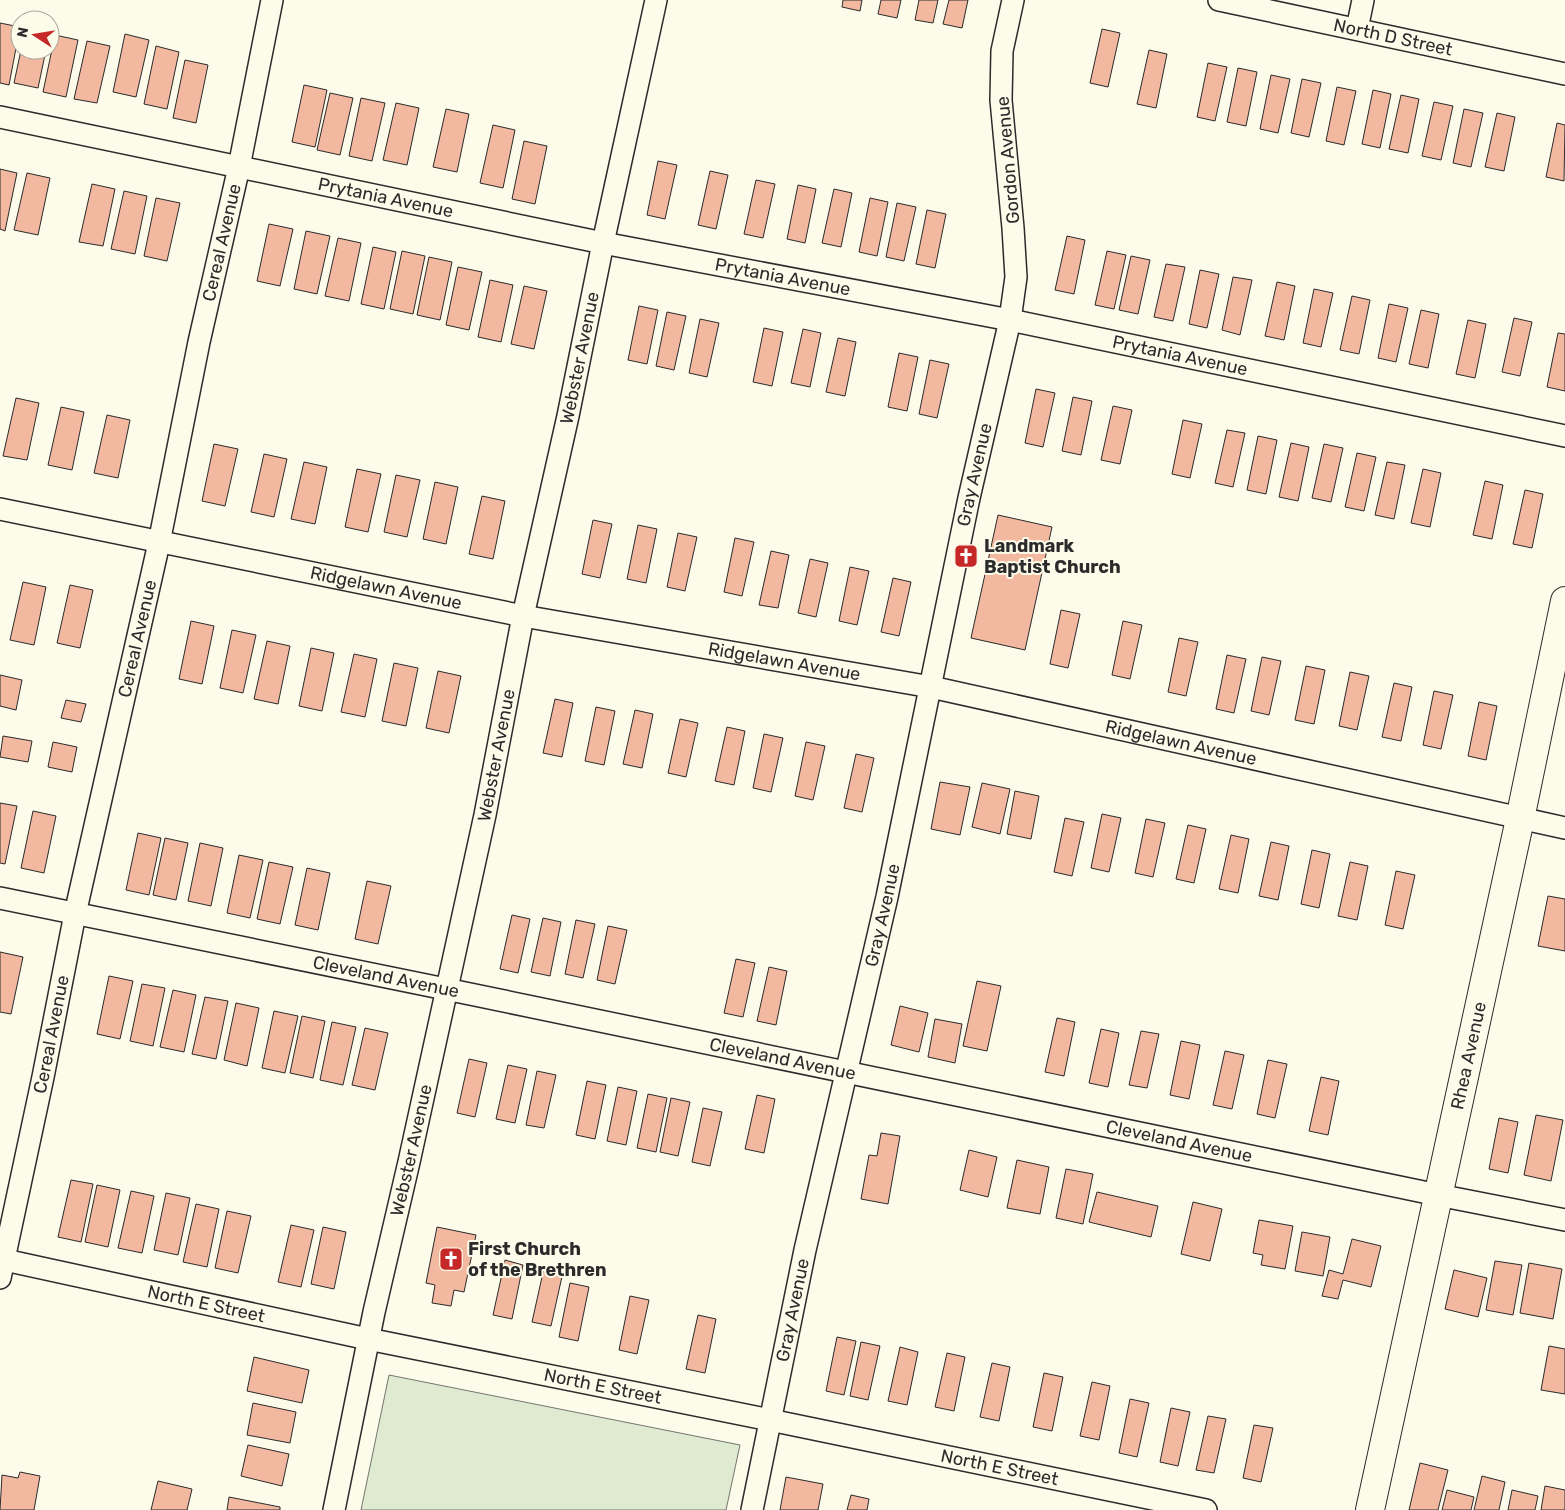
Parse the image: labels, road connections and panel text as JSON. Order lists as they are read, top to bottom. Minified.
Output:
{"streets":{"street":["North D Street","Gordon Avenue","Prytania Avenue","Cereal Avenue","Webster Avenue","Gray Avenue","Ridgelawn Avenue","Cleveland Avenue","Rhea Avenue","North E Street"]},"crossings":[["Gordon Avenue","Prytania Avenue"],["Gordon Avenue","Gray Avenue"],["Prytania Avenue","Cereal Avenue"],["Prytania Avenue","Webster Avenue"],["Prytania Avenue","Gray Avenue"],["Cereal Avenue","Ridgelawn Avenue"],["Cereal Avenue","Cleveland Avenue"],["Cereal Avenue","North E Street"],["Webster Avenue","Ridgelawn Avenue"],["Webster Avenue","Cleveland Avenue"],["Webster Avenue","North E Street"],["Gray Avenue","Ridgelawn Avenue"],["Gray Avenue","Cleveland Avenue"],["Gray Avenue","North E Street"],["Ridgelawn Avenue","Rhea Avenue"],["Cleveland Avenue","Rhea Avenue"]],"places":{"church":["Landmark Baptist Church","First Church of the Brethren"]},"north":"left"}
